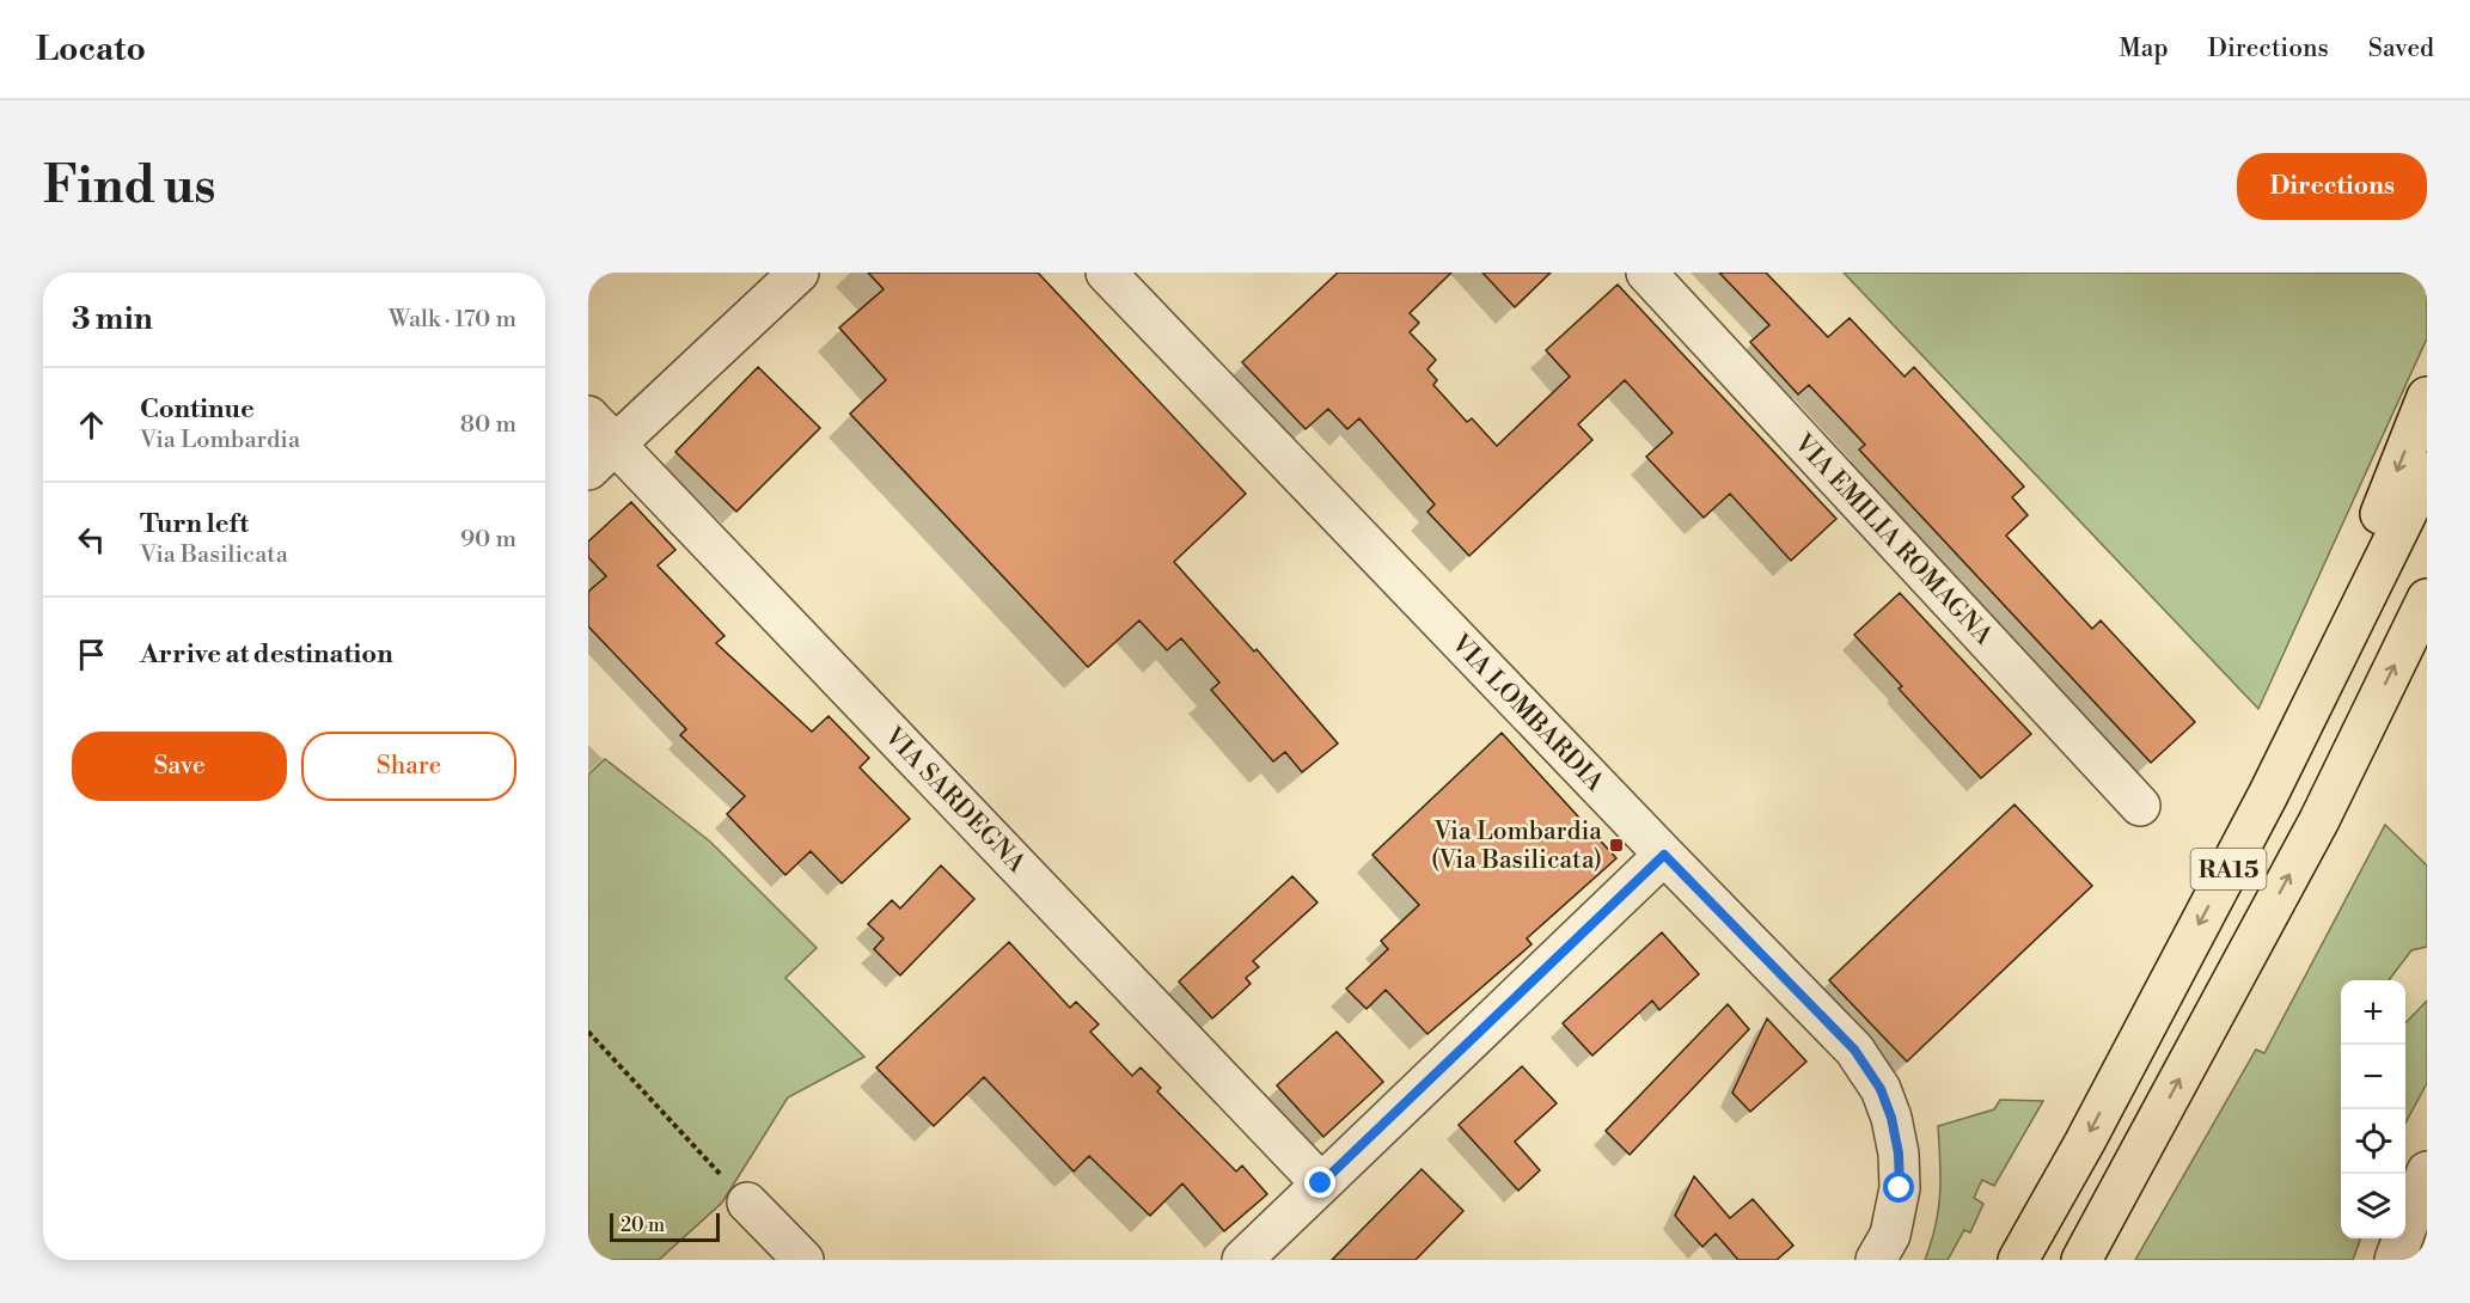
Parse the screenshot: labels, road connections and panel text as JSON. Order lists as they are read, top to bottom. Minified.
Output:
{"streets":{"highway":["RA15"],"street":["VIA EMILIA ROMAGNA","VIA LOMBARDIA","VIA SARDEGNA"]},"places":{"transit":["Via Lombardia (Via Basilicata)"]},"scale_bar":"20 m","page":{"header":"Locato","nav":["Map","Directions","Saved"],"buttons":["Directions",["Save","Share"]],"title":"Find us","heading":["3 min","Walk · 170 m"],"list":[["Continue","Via Lombardia","80 m"],["Turn left","Via Basilicata","90 m"],"Arrive at destination"],"map_buttons":["+","−"],"scale":"20 m"}}
